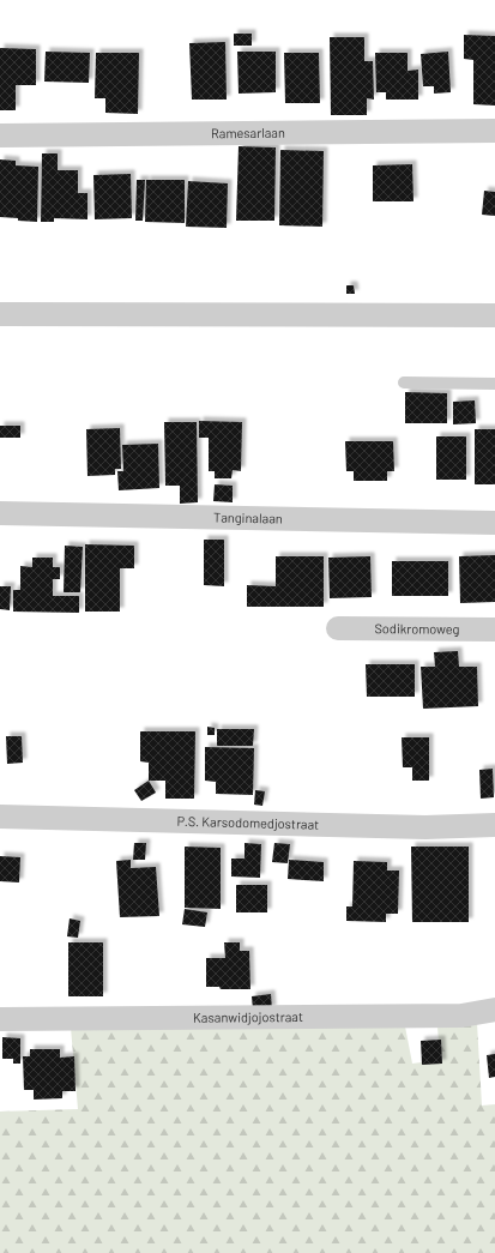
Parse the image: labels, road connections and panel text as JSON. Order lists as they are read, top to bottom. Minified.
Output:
{"streets":{"street":["Ramesarlaan","Tanginalaan","Sodikromoweg","P.S. Karsodomedjostraat","Kasanwidjojostraat"]}}
